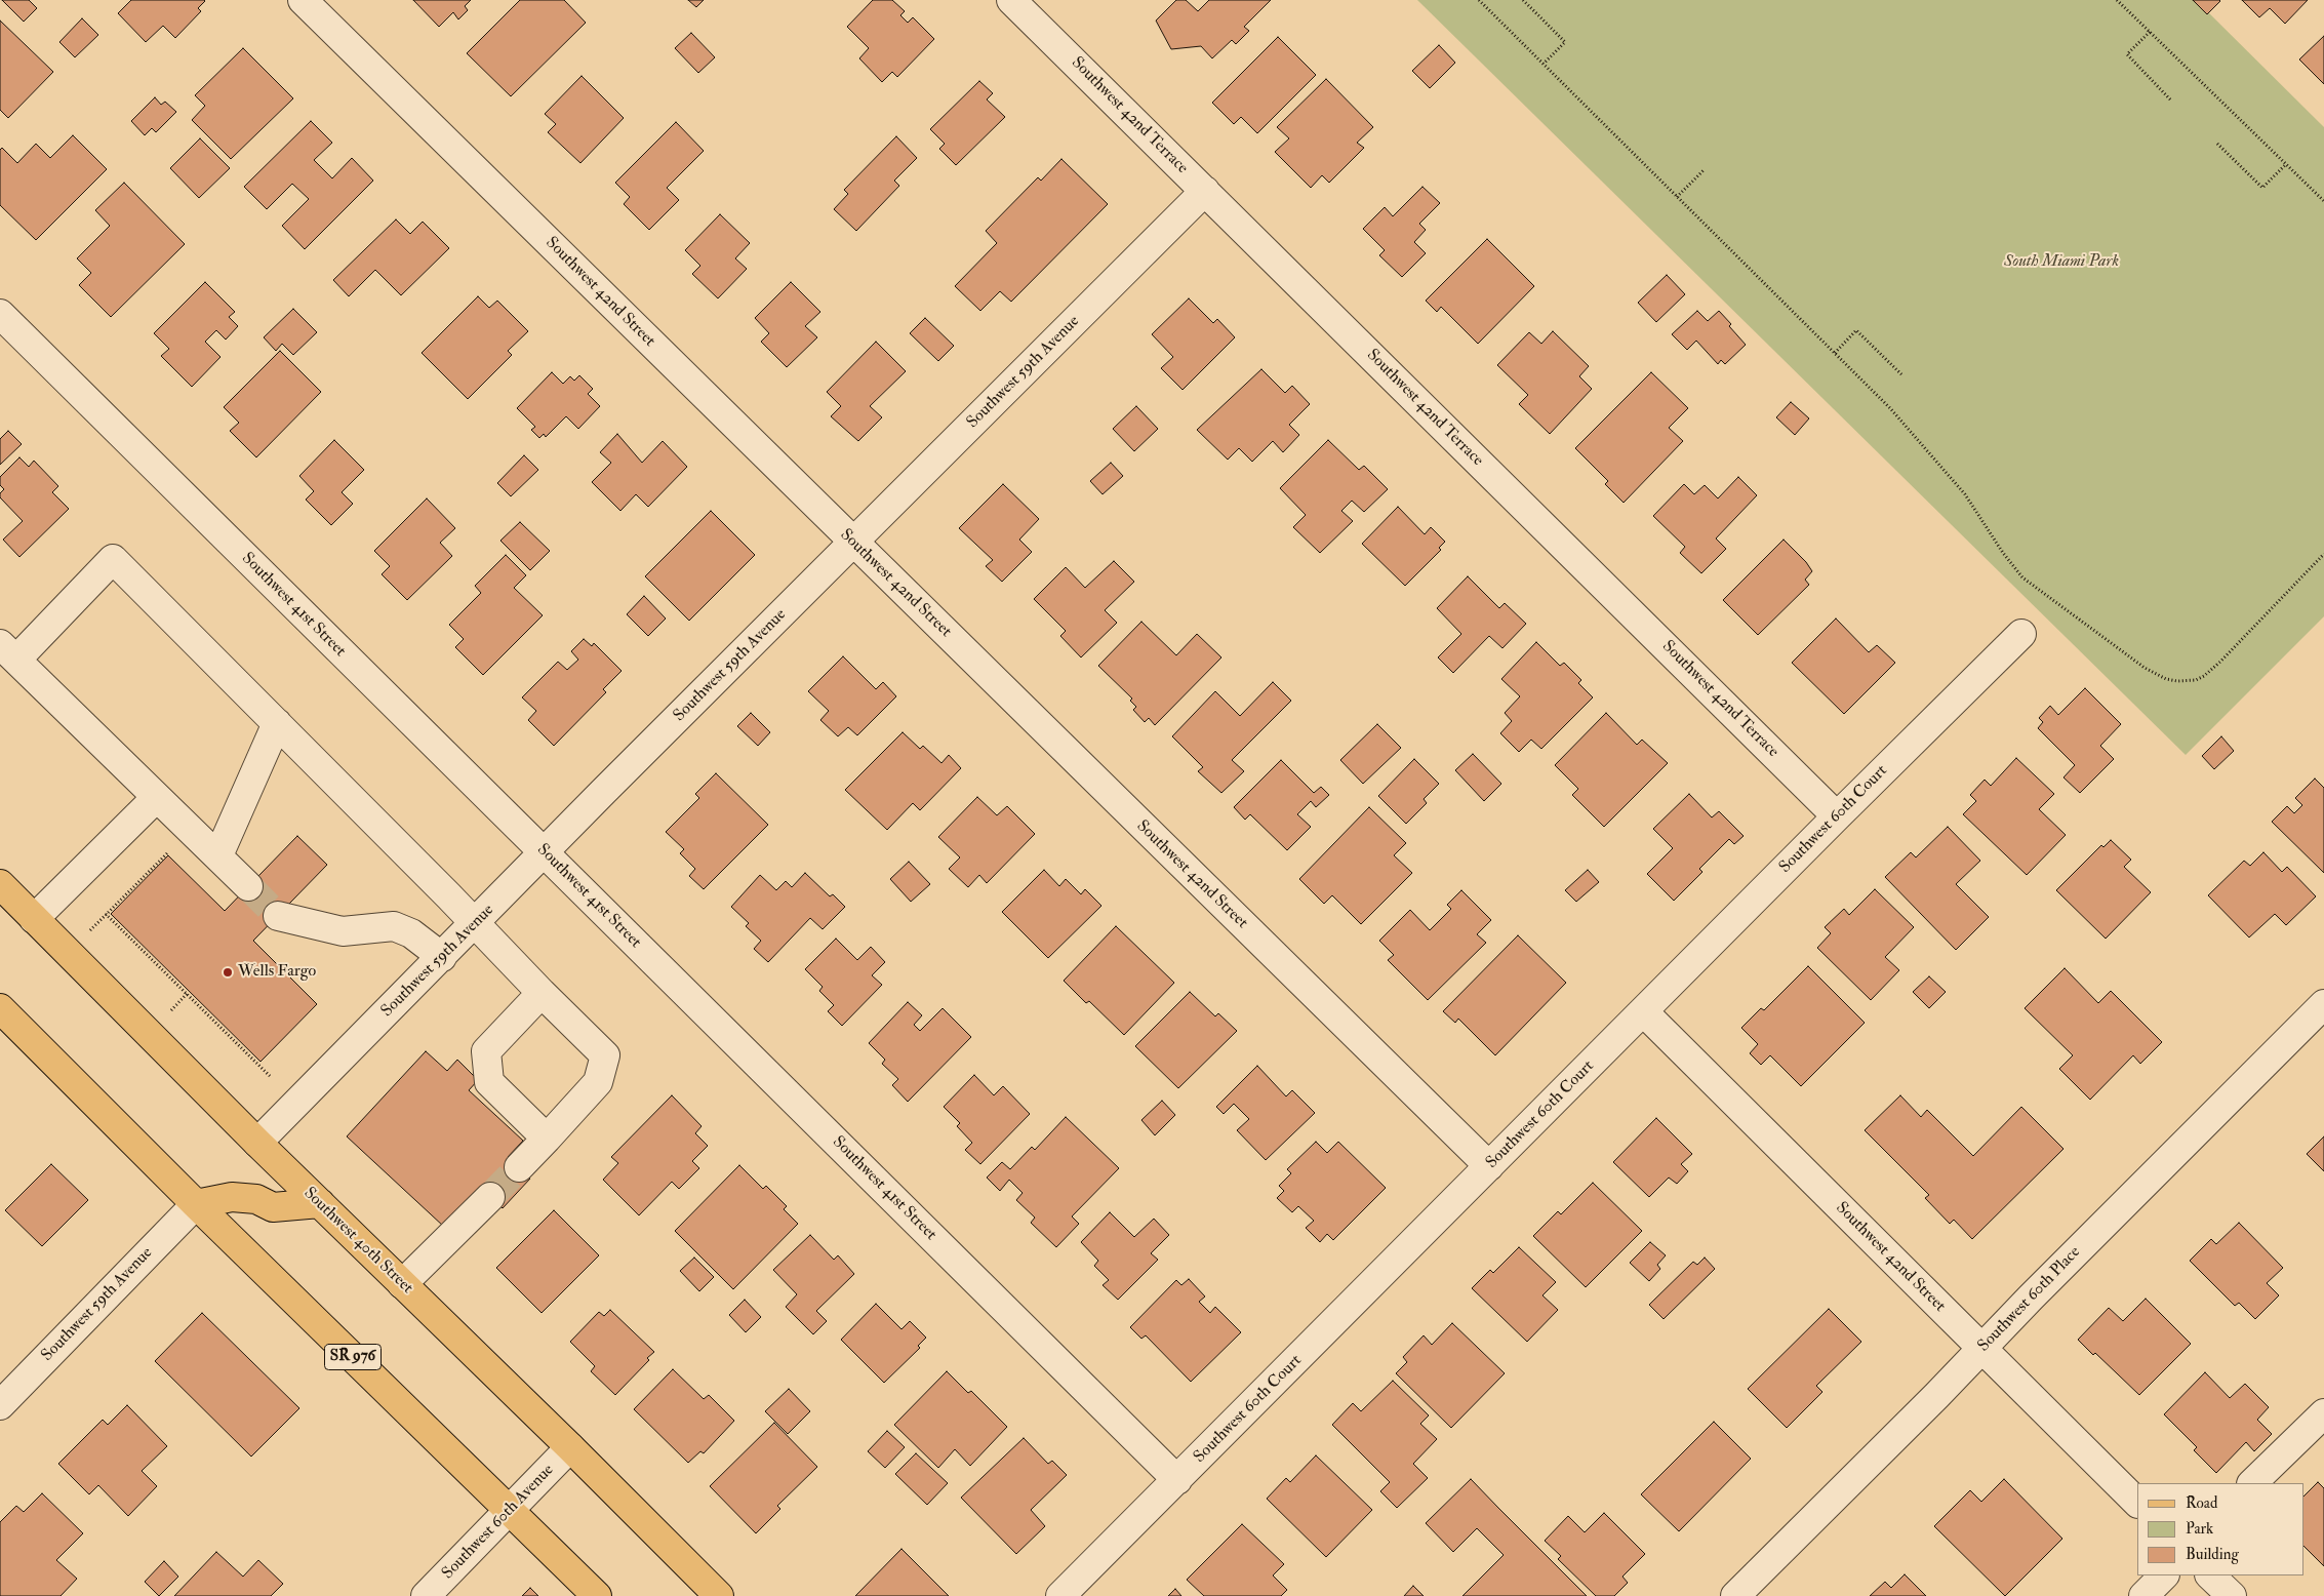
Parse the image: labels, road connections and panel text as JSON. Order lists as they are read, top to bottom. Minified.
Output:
{"streets":{"main road":["Southwest 40th Street","SR 976"],"street":["Southwest 42nd Terrace","Southwest 42nd Street","Southwest 59th Avenue","Southwest 41st Street","Southwest 60th Court","Southwest 60th Place","Southwest 60th Avenue"]},"crossings":[["Southwest 42nd Terrace","Southwest 59th Avenue"],["Southwest 42nd Terrace","Southwest 60th Court"],["Southwest 42nd Street","Southwest 59th Avenue"],["Southwest 42nd Street","Southwest 60th Court"],["Southwest 42nd Street","Southwest 60th Place"],["Southwest 59th Avenue","Southwest 41st Street"],["Southwest 59th Avenue","Southwest 40th Street"],["Southwest 59th Avenue","SR 976"],["Southwest 41st Street","Southwest 60th Court"],["Southwest 40th Street","Southwest 60th Avenue"],["SR 976","Southwest 60th Avenue"]],"parks":["South Miami Park"],"places":["Wells Fargo"],"legend":["Road","Park","Building"]}
